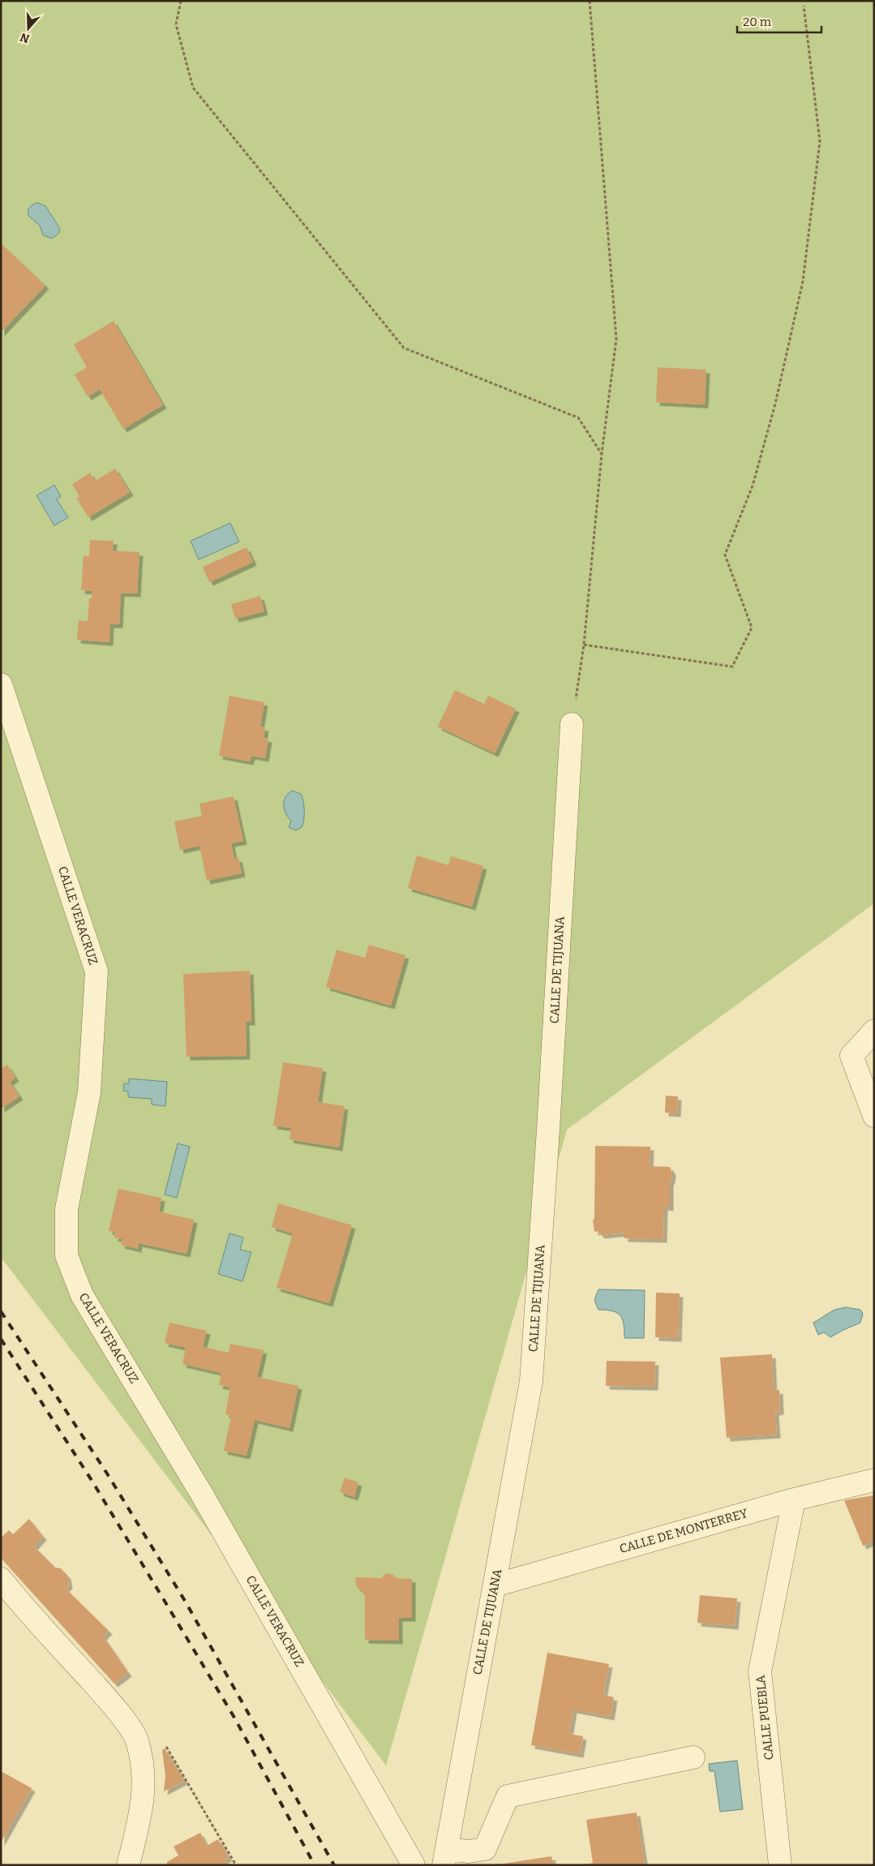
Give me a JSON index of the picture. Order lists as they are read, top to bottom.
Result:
{
  "streets": {
    "street": [
      "CALLE VERACRUZ",
      "CALLE DE TIJUANA",
      "CALLE DE MONTERREY",
      "CALLE PUEBLA"
    ]
  },
  "crossings": [
    ["CALLE DE TIJUANA", "CALLE DE MONTERREY"],
    ["CALLE DE MONTERREY", "CALLE PUEBLA"]
  ],
  "scale_bar": "20 m",
  "north": "bottom"
}
